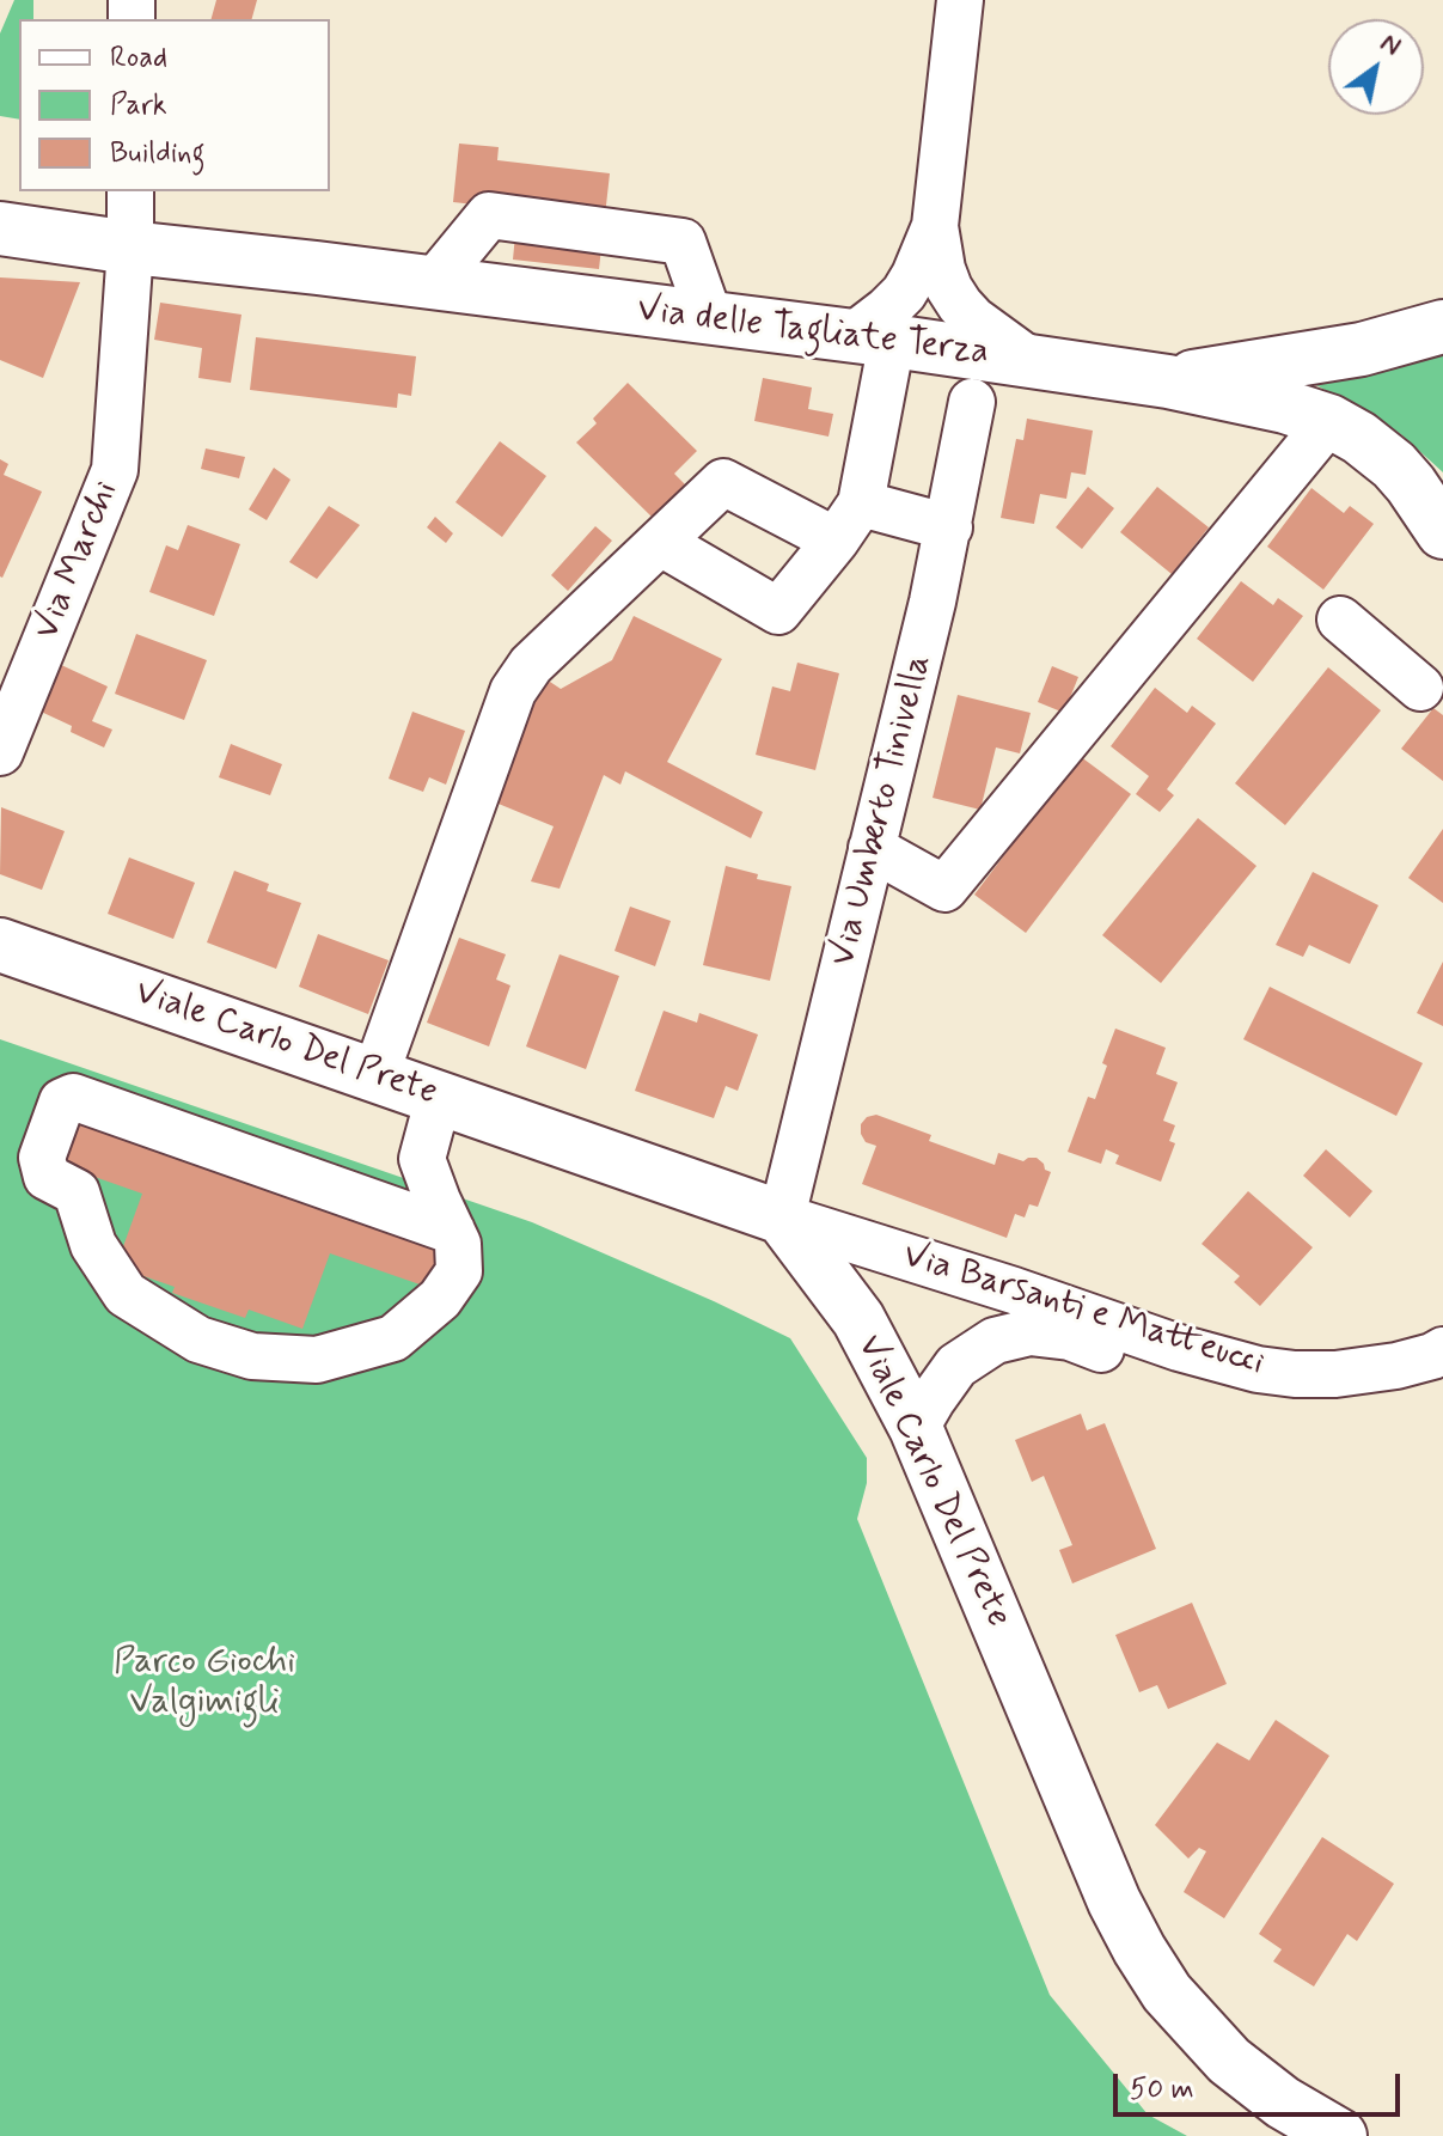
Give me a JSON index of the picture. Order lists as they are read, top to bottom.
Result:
{
  "streets": {
    "main road": ["Via delle Tagliate Terza", "Viale Carlo Del Prete"],
    "street": ["Via Marchi", "Via Umberto Tinivella", "Via Barsanti e Matteucci"]
  },
  "crossings": [
    ["Via delle Tagliate Terza", "Via Marchi"],
    ["Via Umberto Tinivella", "Viale Carlo Del Prete"],
    ["Via Umberto Tinivella", "Via Barsanti e Matteucci"],
    ["Viale Carlo Del Prete", "Via Barsanti e Matteucci"]
  ],
  "parks": ["Parco Giochi Valgimigli"],
  "legend": ["Road", "Park", "Building"],
  "scale_bar": "50 m",
  "north": "top right"
}
